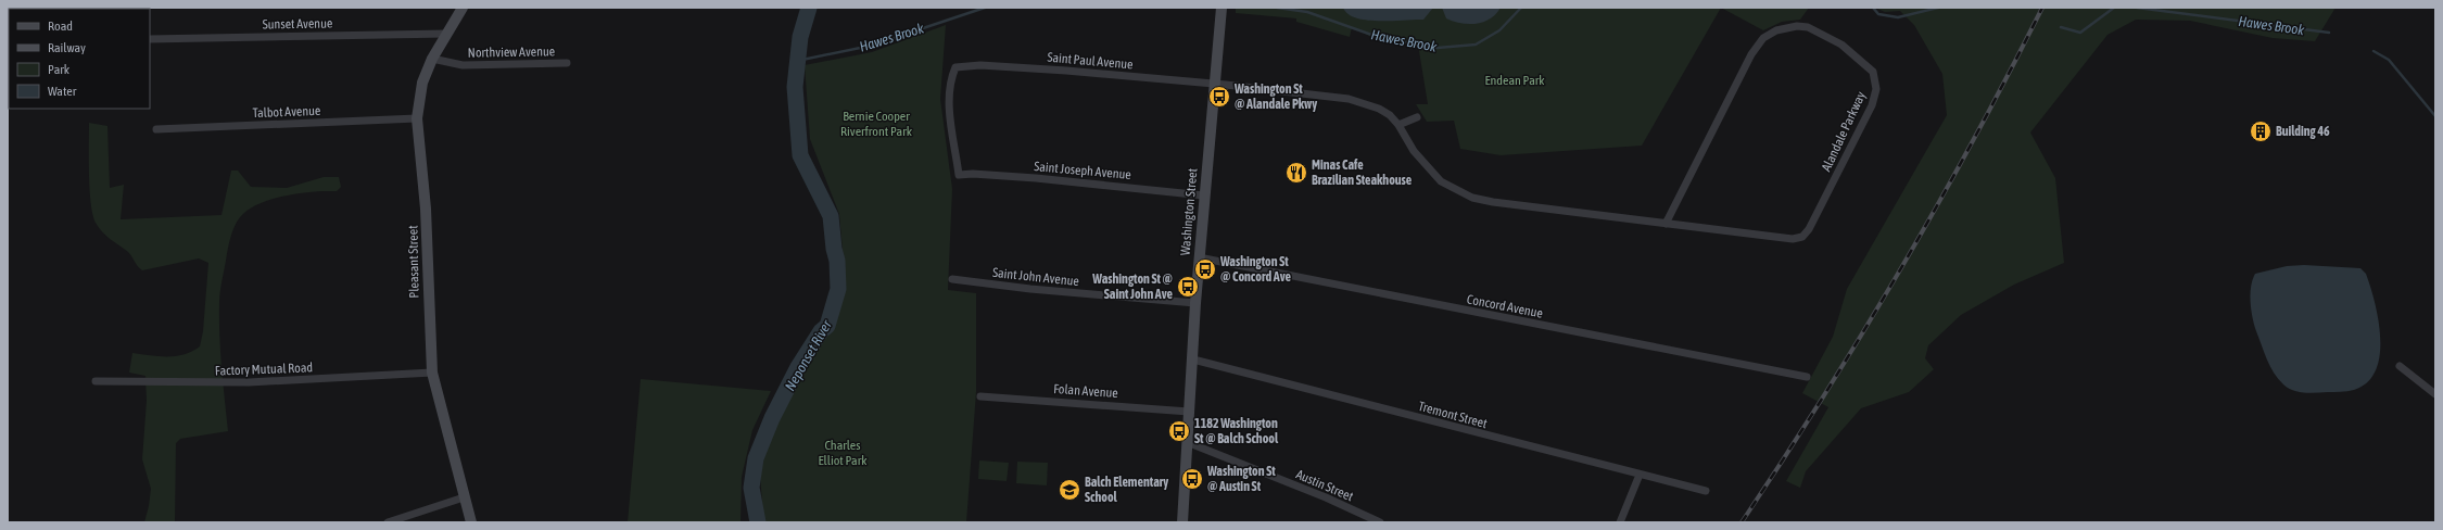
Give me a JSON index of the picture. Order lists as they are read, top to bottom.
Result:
{
  "streets": {
    "street": [
      "Sunset Avenue",
      "Northview Avenue",
      "Saint Paul Avenue",
      "Talbot Avenue",
      "Alandale Parkway",
      "Saint Joseph Avenue",
      "Washington Street",
      "Pleasant Street",
      "Saint John Avenue",
      "Concord Avenue",
      "Factory Mutual Road",
      "Folan Avenue",
      "Tremont Street",
      "Austin Street"
    ]
  },
  "crossings": [
    ["Sunset Avenue", "Pleasant Street"],
    ["Northview Avenue", "Pleasant Street"],
    ["Saint Paul Avenue", "Alandale Parkway"],
    ["Saint Paul Avenue", "Saint Joseph Avenue"],
    ["Saint Paul Avenue", "Washington Street"],
    ["Talbot Avenue", "Pleasant Street"],
    ["Alandale Parkway", "Washington Street"],
    ["Saint Joseph Avenue", "Washington Street"],
    ["Washington Street", "Saint John Avenue"],
    ["Washington Street", "Concord Avenue"],
    ["Washington Street", "Folan Avenue"],
    ["Washington Street", "Tremont Street"],
    ["Washington Street", "Austin Street"],
    ["Pleasant Street", "Factory Mutual Road"]
  ],
  "water": ["Hawes Brook", "Neponset River"],
  "parks": ["Endean Park", "Bernie Cooper Riverfront Park", "Charles Elliot Park"],
  "places": {
    "bus stop": [
      "Washington St @ Alandale Pkwy",
      "Washington St @ Concord Ave",
      "Washington St @ Saint John Ave",
      "1182 Washington St @ Balch School",
      "Washington St @ Austin St"
    ],
    "building": ["Building 46"],
    "restaurant": ["Minas Cafe Brazilian Steakhouse"],
    "school or university": ["Balch Elementary School"]
  },
  "legend": [
    "Road",
    "Railway",
    "Park",
    "Water"
  ]
}
